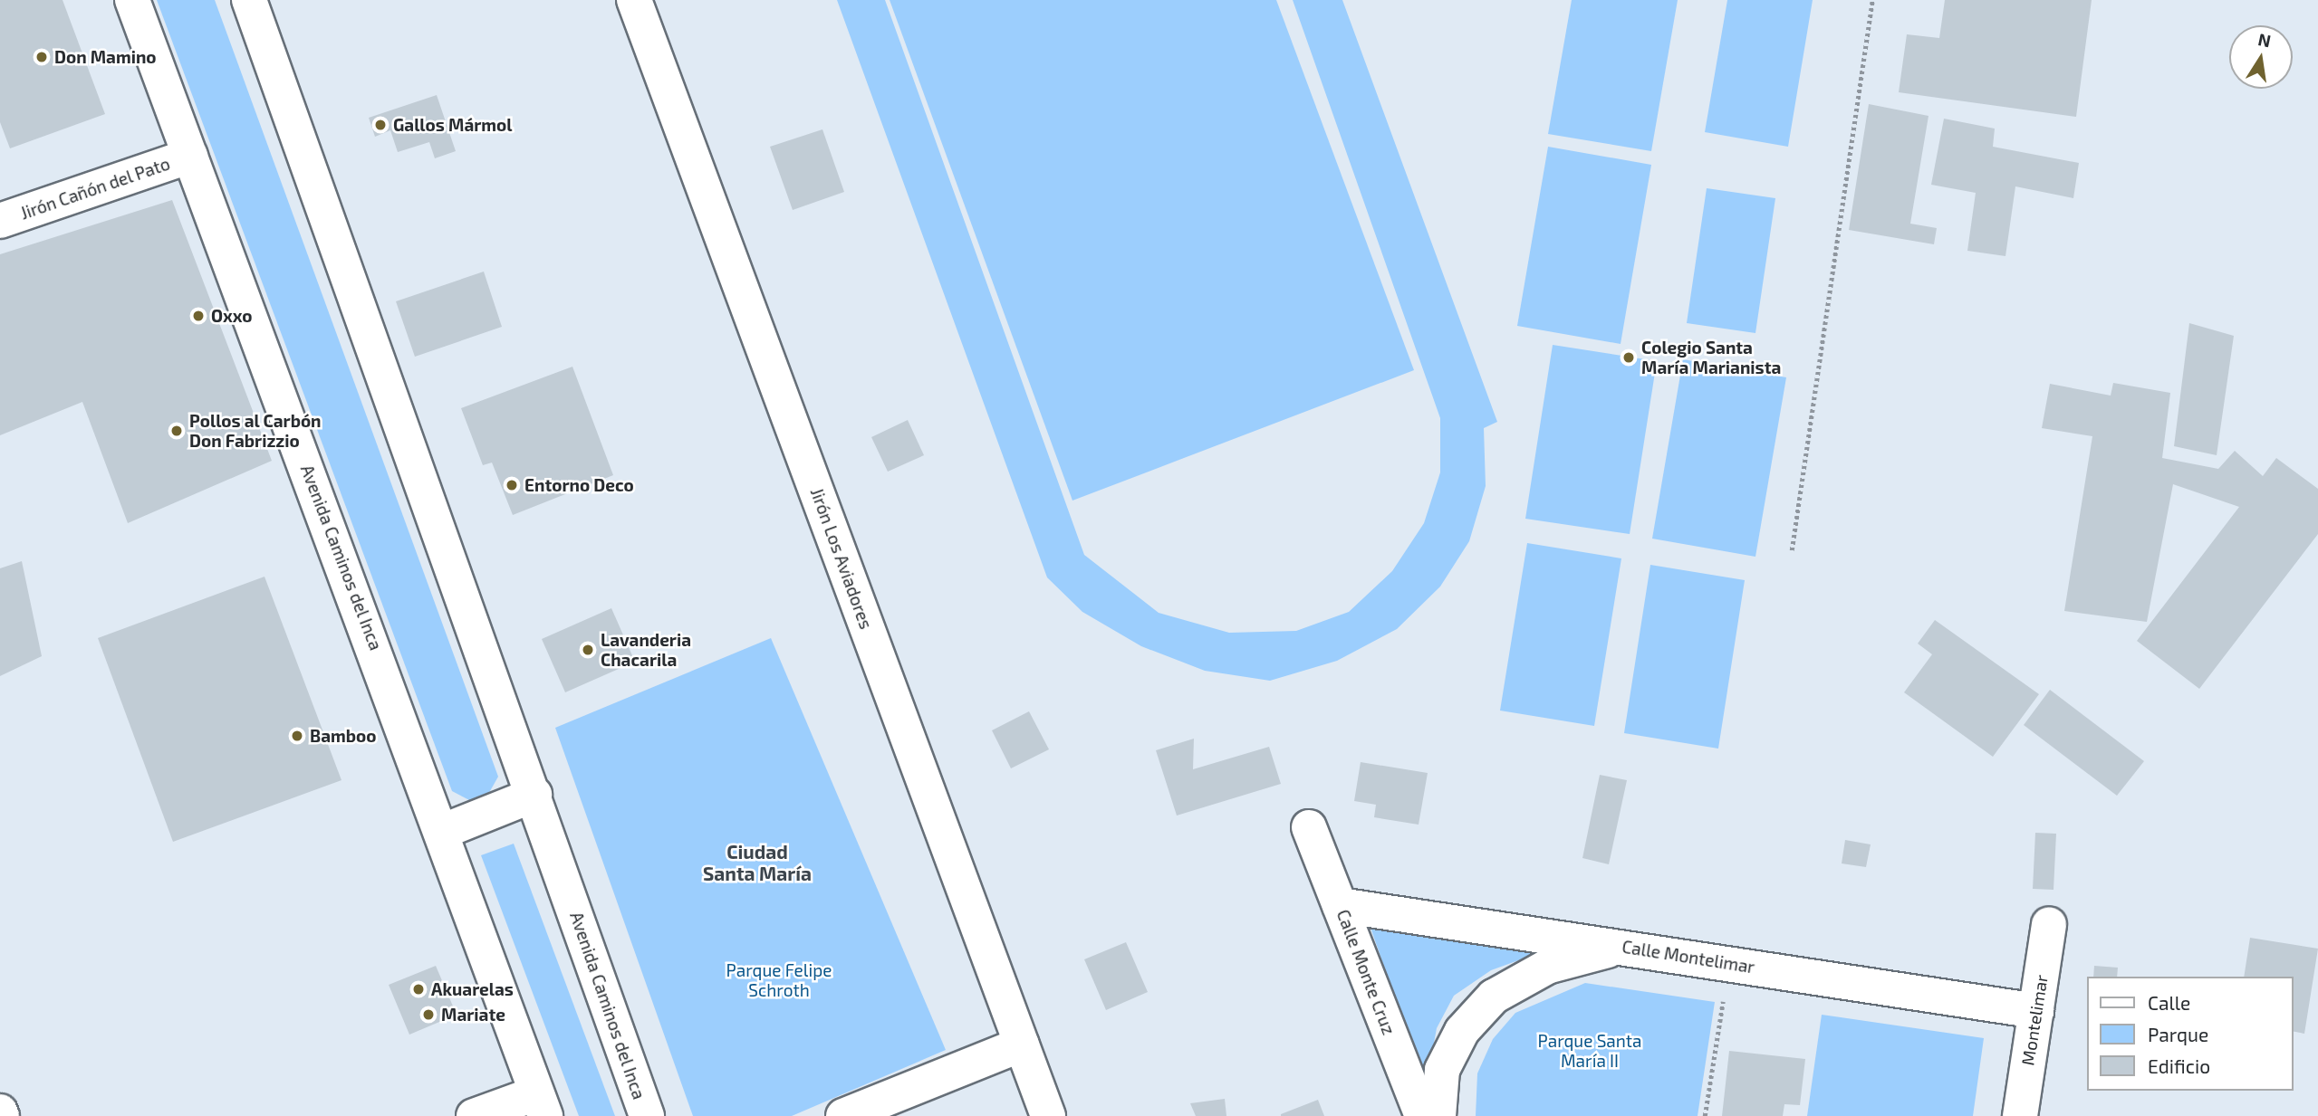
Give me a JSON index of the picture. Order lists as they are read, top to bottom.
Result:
{
  "streets": {
    "street": [
      "Jirón Cañón del Pato",
      "Avenida Caminos del Inca",
      "Jirón Los Aviadores",
      "Calle Montelimar",
      "Calle Monte Cruz",
      "Montelimar"
    ]
  },
  "crossings": [
    ["Jirón Cañón del Pato", "Avenida Caminos del Inca"],
    ["Calle Montelimar", "Calle Monte Cruz"],
    ["Calle Montelimar", "Montelimar"]
  ],
  "districts": ["Ciudad Santa María"],
  "parks": ["Parque Felipe Schroth", "Parque Santa María II"],
  "places": [
    "Don Mamino",
    "Gallos Mármol",
    "Oxxo",
    "Colegio Santa María Marianista",
    "Pollos al Carbón Don Fabrizzio",
    "Entorno Deco",
    "Lavanderia Chacarila",
    "Bamboo",
    "Akuarelas",
    "Mariate"
  ],
  "legend": ["Calle", "Parque", "Edificio"],
  "north": "top"
}
